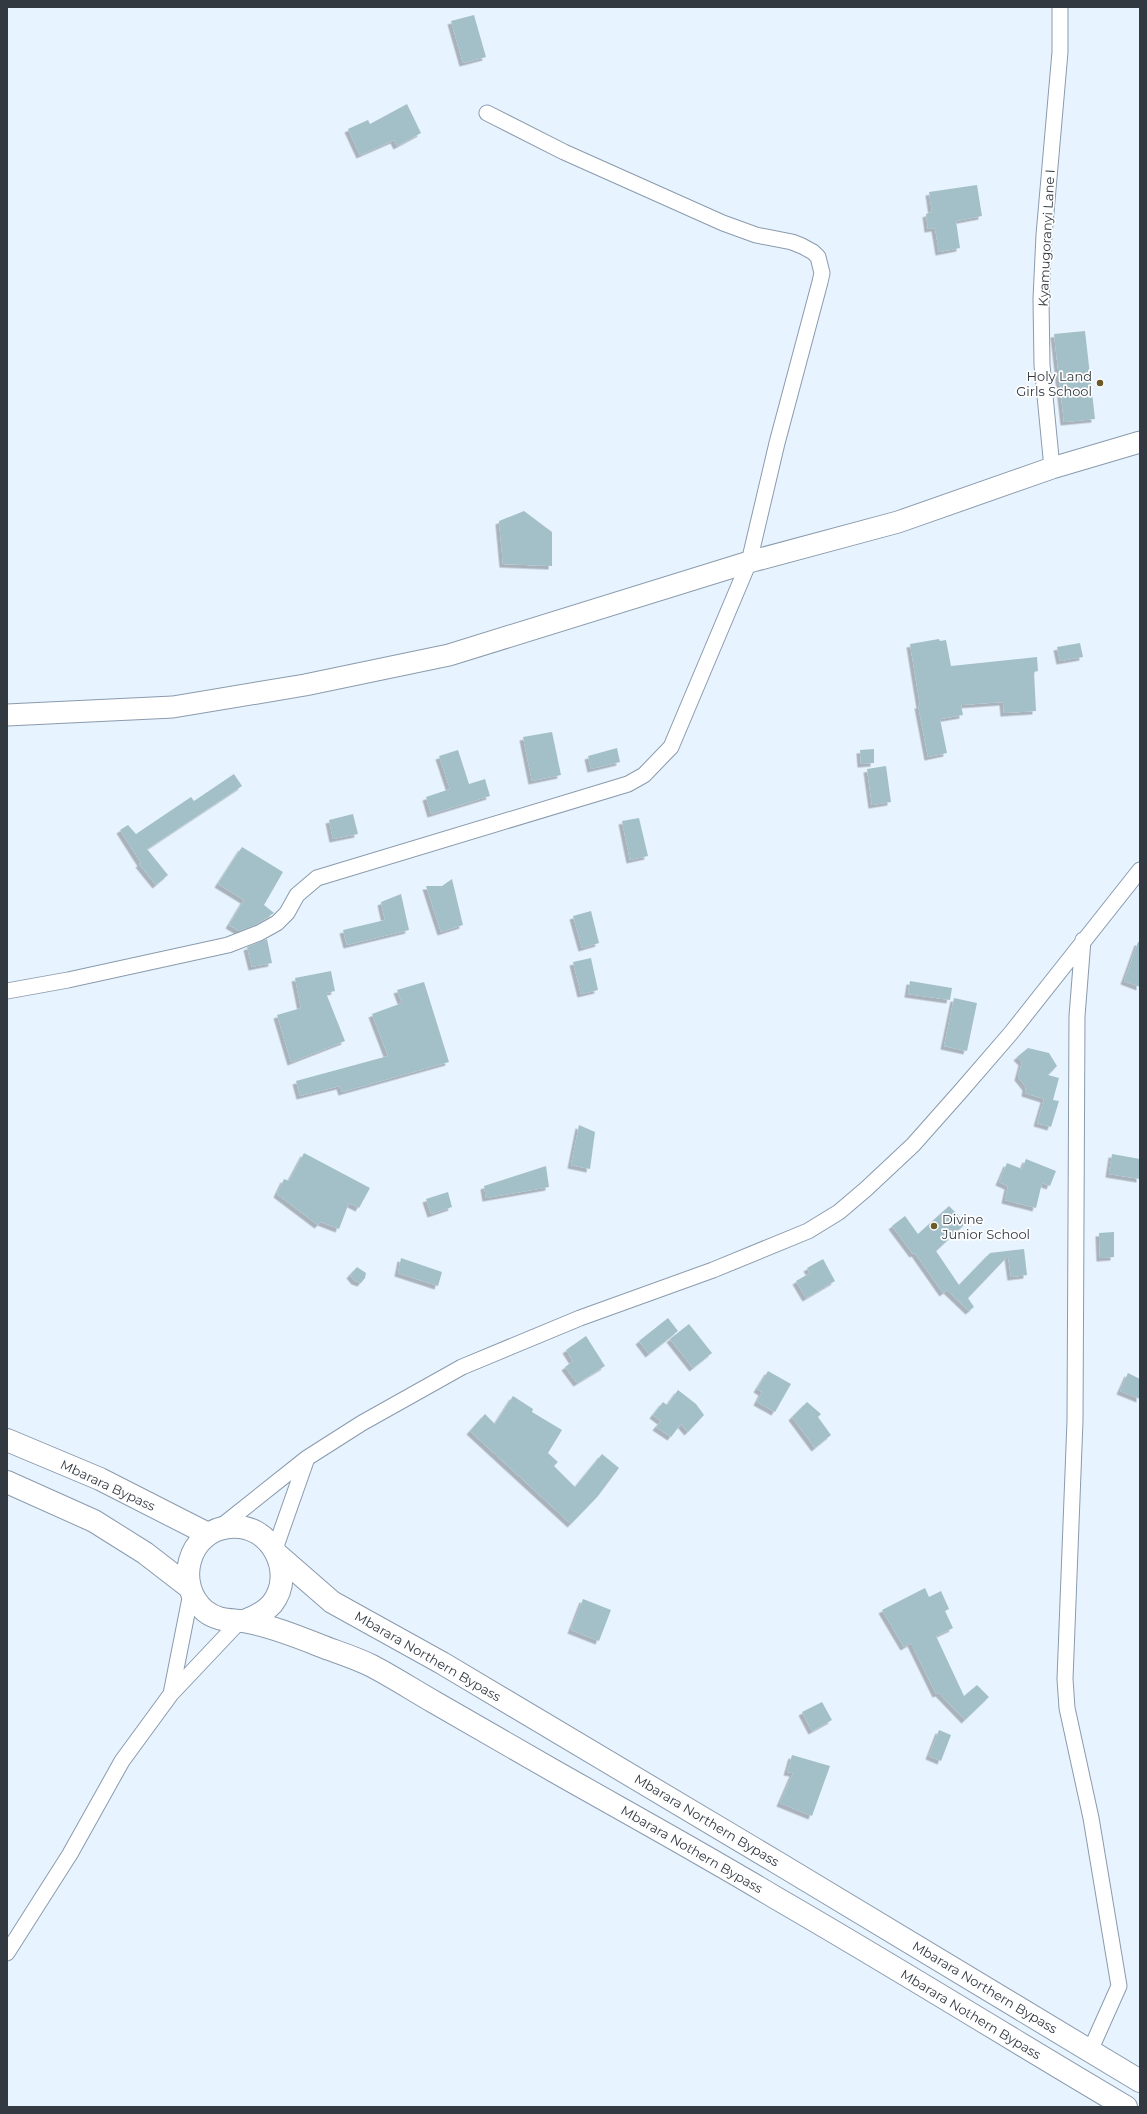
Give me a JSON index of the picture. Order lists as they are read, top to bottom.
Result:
{
  "streets": {
    "highway": ["Mbarara Bypass", "Mbarara Northern Bypass", "Mbarara Nothern Bypass"],
    "street": ["Kyamugoranyi Lane I"]
  },
  "crossings": [
    ["Mbarara Bypass", "Mbarara Northern Bypass"],
    ["Mbarara Bypass", "Mbarara Nothern Bypass"],
    ["Mbarara Northern Bypass", "Mbarara Nothern Bypass"]
  ],
  "places": ["Holy Land Girls School", "Divine Junior School"]
}
